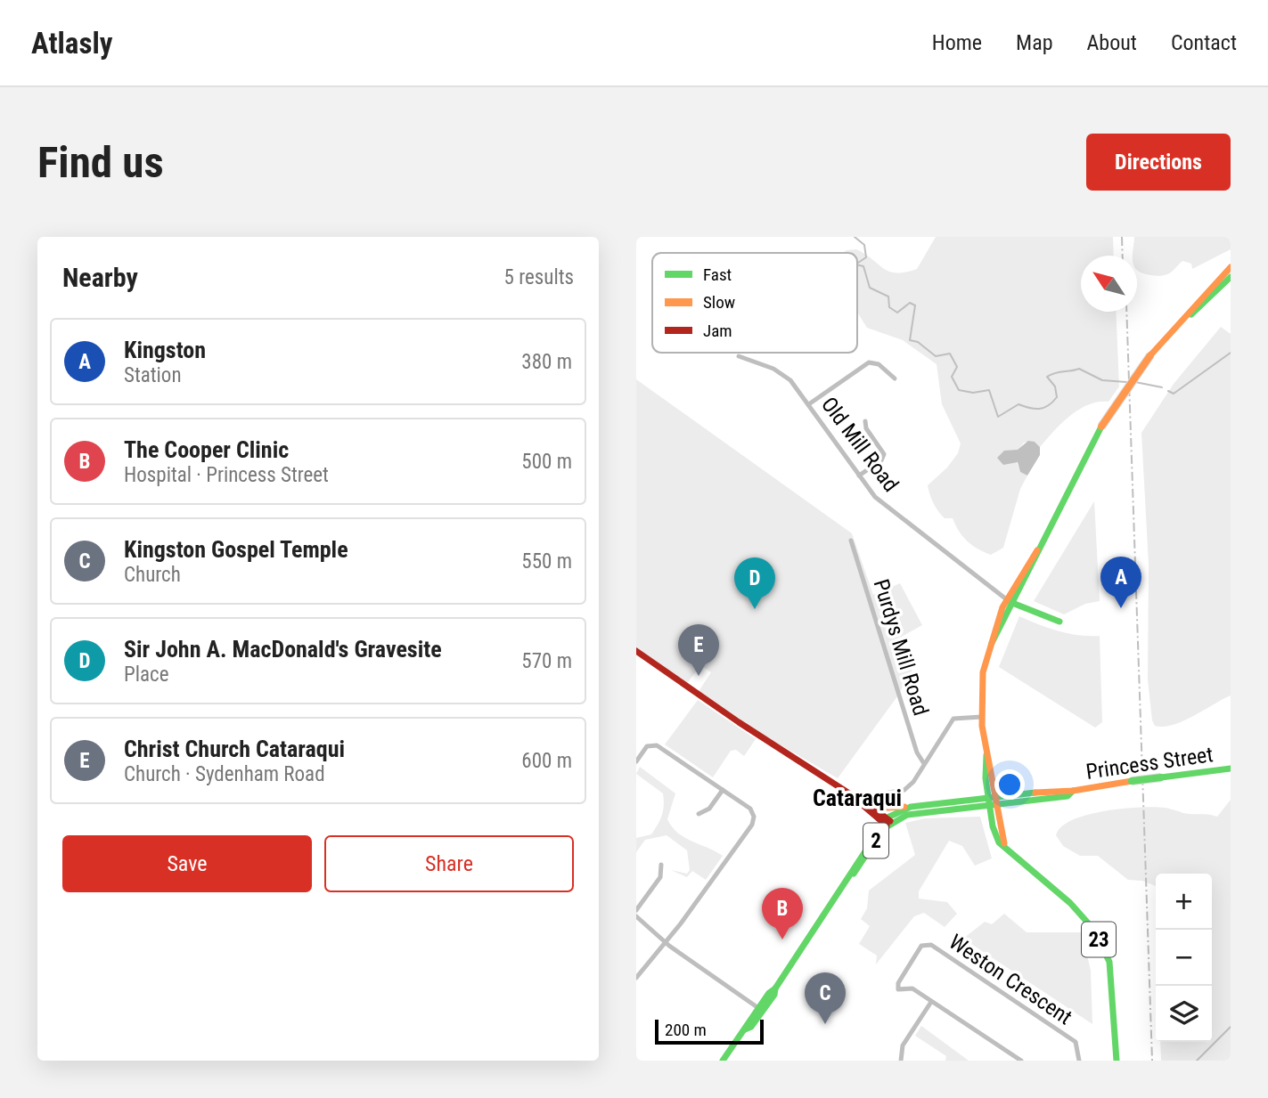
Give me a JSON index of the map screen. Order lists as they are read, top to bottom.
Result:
{
  "streets": {
    "main road": ["Princess Street", "2", "23"],
    "street": ["Old Mill Road", "Purdys Mill Road", "Weston Crescent"]
  },
  "crossings": [
    ["Princess Street", "23"]
  ],
  "districts": ["Cataraqui"],
  "legend": ["Fast", "Slow", "Jam"],
  "scale_bar": "200 m",
  "north": "top left",
  "page": {
    "header": "Atlasly",
    "nav": [
      "Home",
      "Map",
      "About",
      "Contact"
    ],
    "buttons": [
      "Directions",
      ["Save", "Share"]
    ],
    "title": "Find us",
    "heading": ["Nearby", "5 results"],
    "list": [
      {
        "mark": "A",
        "name": "Kingston",
        "note": "Station",
        "value": "380 m"
      },
      {
        "mark": "B",
        "name": "The Cooper Clinic",
        "note": "Hospital · Princess Street",
        "value": "500 m"
      },
      {
        "mark": "C",
        "name": "Kingston Gospel Temple",
        "note": "Church",
        "value": "550 m"
      },
      {
        "mark": "D",
        "name": "Sir John A. MacDonald's Gravesite",
        "note": "Place",
        "value": "570 m"
      },
      {
        "mark": "E",
        "name": "Christ Church Cataraqui",
        "note": "Church · Sydenham Road",
        "value": "600 m"
      }
    ],
    "pins": [
      "A",
      "D",
      "E",
      "B",
      "C"
    ],
    "map_buttons": ["+", "−"],
    "scale": "200 m"
  }
}
